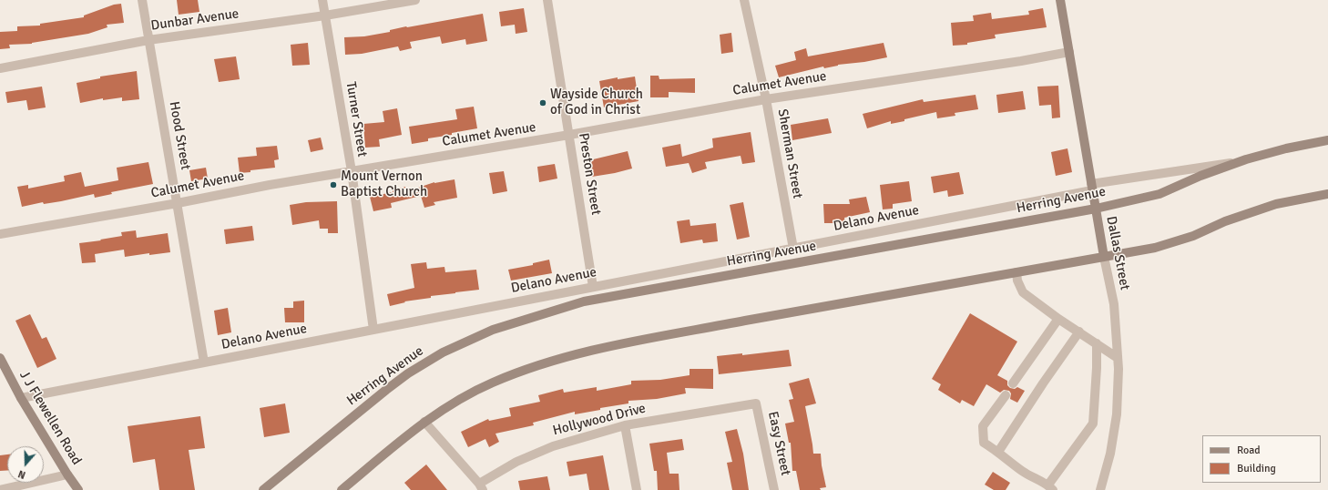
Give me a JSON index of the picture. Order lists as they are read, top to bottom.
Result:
{
  "streets": {
    "main road": ["Herring Avenue", "Dallas Street", "J J Flewellen Road"],
    "street": [
      "Dunbar Avenue",
      "Calumet Avenue",
      "Turner Street",
      "Hood Street",
      "Sherman Street",
      "Preston Street",
      "Delano Avenue",
      "Hollywood Drive",
      "Easy Street"
    ]
  },
  "crossings": [
    ["Dunbar Avenue", "Turner Street"],
    ["Dunbar Avenue", "Hood Street"],
    ["Calumet Avenue", "Turner Street"],
    ["Calumet Avenue", "Hood Street"],
    ["Calumet Avenue", "Sherman Street"],
    ["Calumet Avenue", "Preston Street"],
    ["Calumet Avenue", "Dallas Street"],
    ["Turner Street", "Delano Avenue"],
    ["Hood Street", "Delano Avenue"],
    ["Sherman Street", "Delano Avenue"],
    ["Preston Street", "Delano Avenue"],
    ["Herring Avenue", "Delano Avenue"],
    ["Herring Avenue", "Dallas Street"],
    ["Delano Avenue", "Dallas Street"],
    ["Delano Avenue", "J J Flewellen Road"],
    ["Hollywood Drive", "Easy Street"]
  ],
  "places": ["Wayside Church of God in Christ", "Mount Vernon Baptist Church"],
  "legend": ["Road", "Building"],
  "north": "bottom"
}
